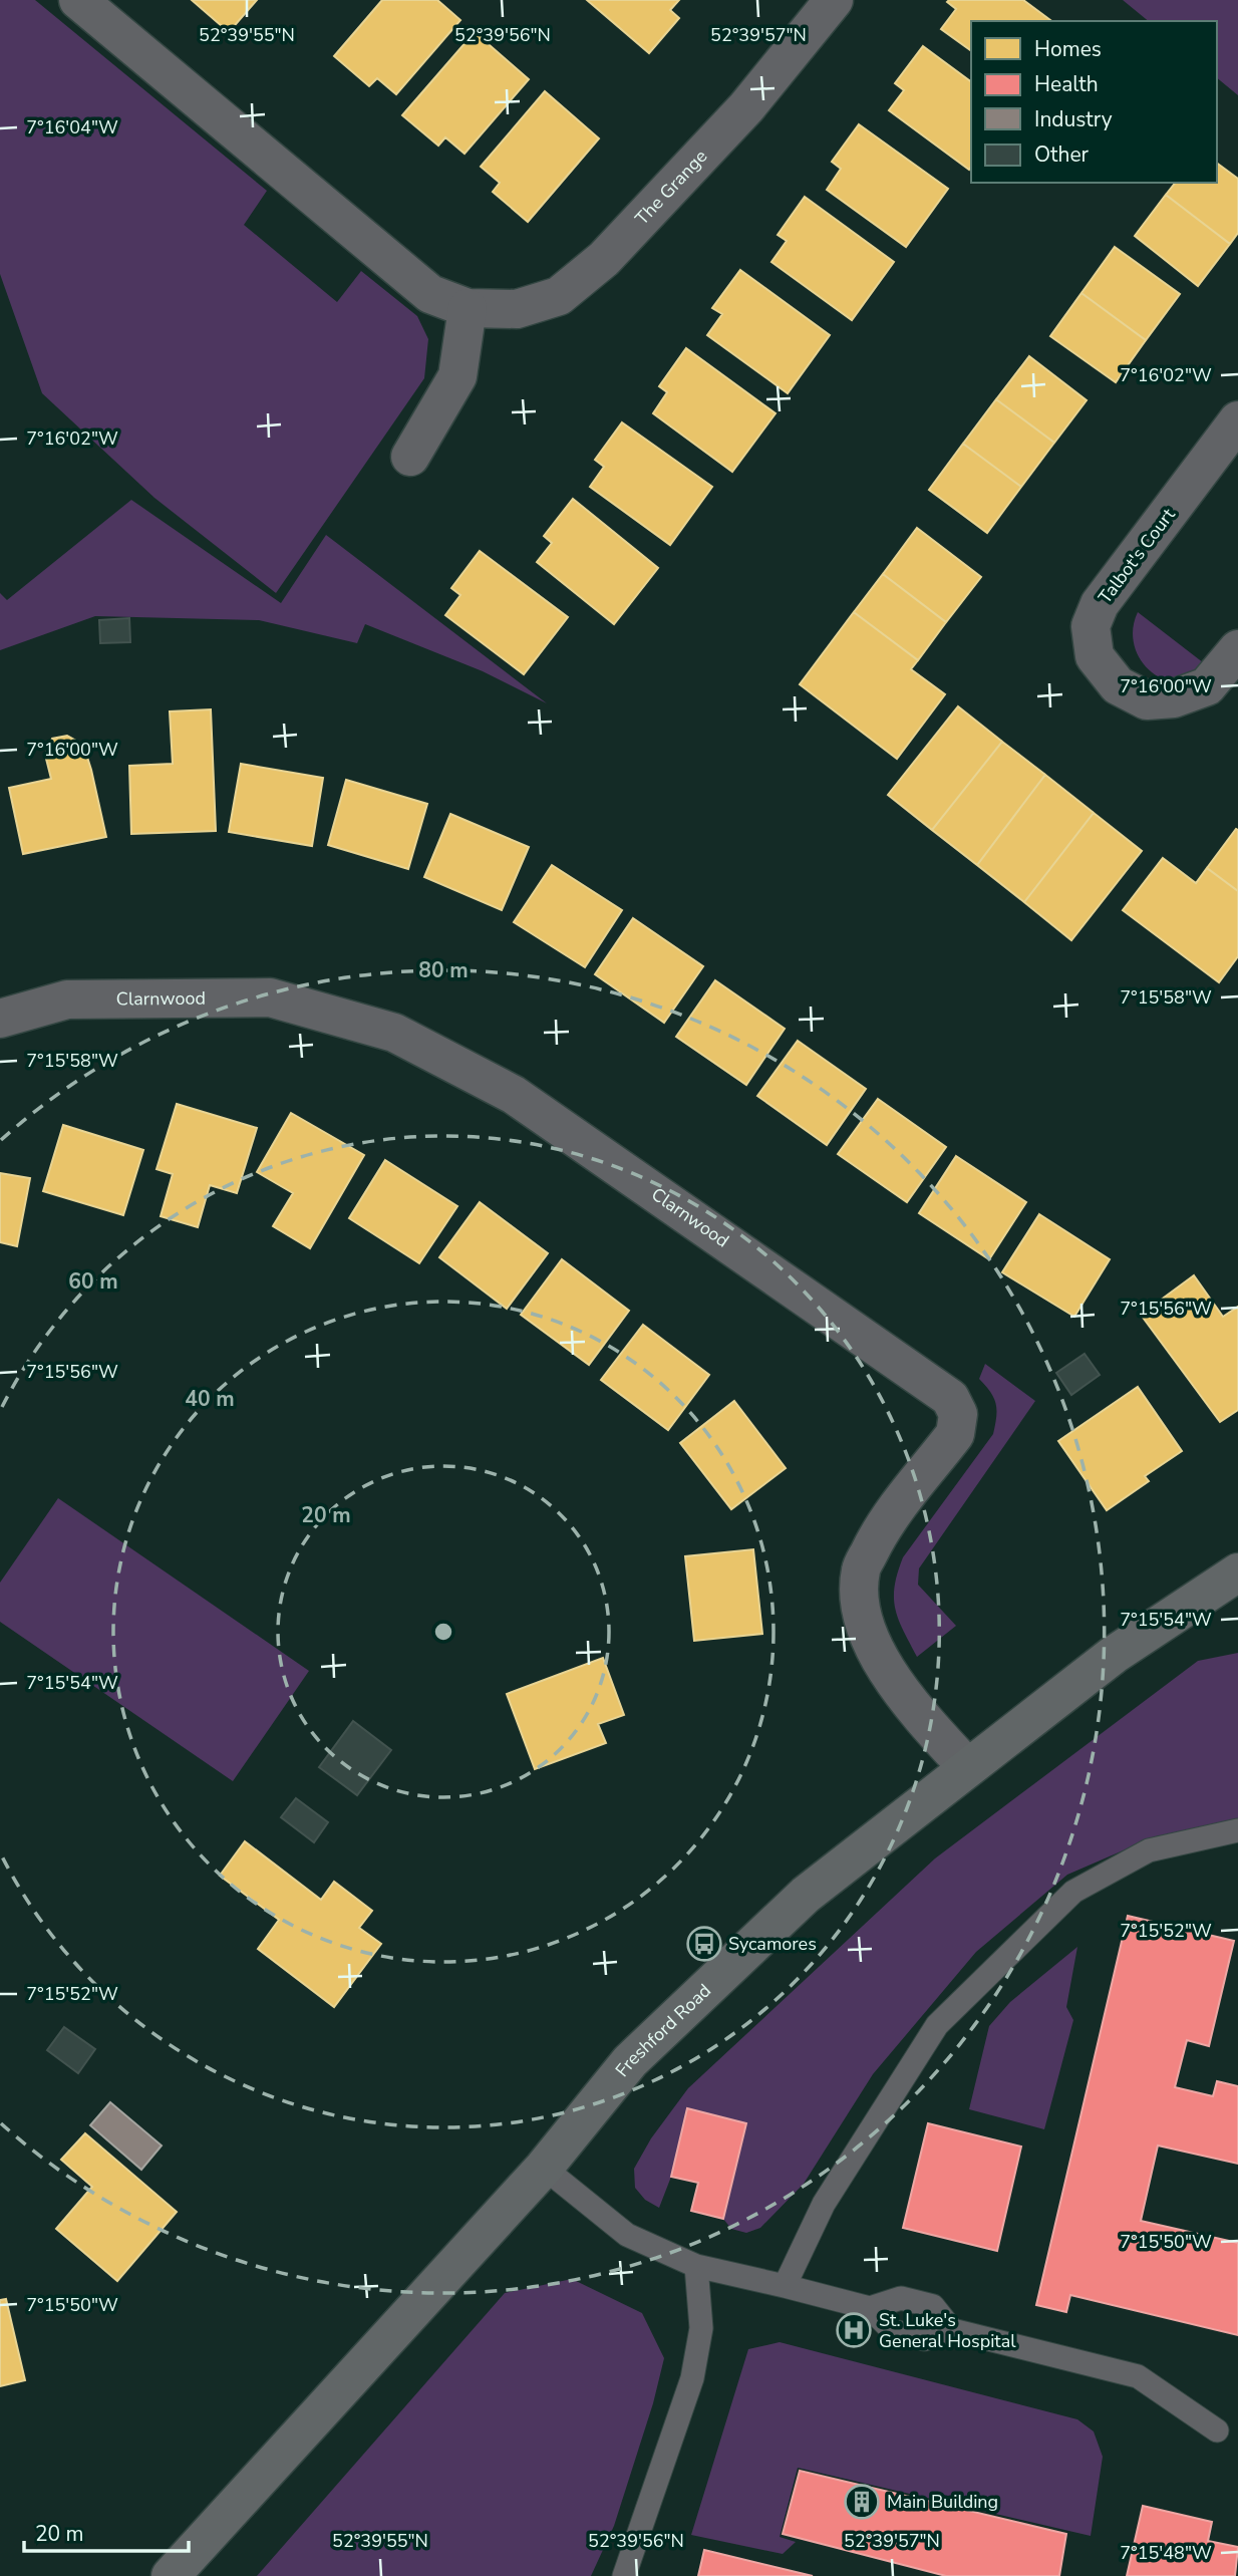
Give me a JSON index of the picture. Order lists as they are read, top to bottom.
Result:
{
  "streets": {
    "main road": ["Freshford Road"],
    "street": ["The Grange", "Talbot's Court", "Clarnwood"]
  },
  "crossings": [
    ["Clarnwood", "Freshford Road"]
  ],
  "places": {
    "bus stop": ["Sycamores"],
    "hospital": ["St. Luke's General Hospital"],
    "building": ["Main Building"]
  },
  "legend": [
    "Homes",
    "Health",
    "Industry",
    "Other"
  ],
  "scale_bar": "20 m",
  "coordinates": [
    "52°39'55\"N",
    "52°39'56\"N",
    "52°39'57\"N",
    "7°16'04\"W",
    "7°16'02\"W",
    "7°16'00\"W",
    "7°15'58\"W",
    "7°15'56\"W",
    "7°15'54\"W",
    "7°15'52\"W",
    "7°15'50\"W",
    "7°15'48\"W"
  ],
  "rings": [
    "80 m",
    "60 m",
    "40 m",
    "20 m"
  ]
}
